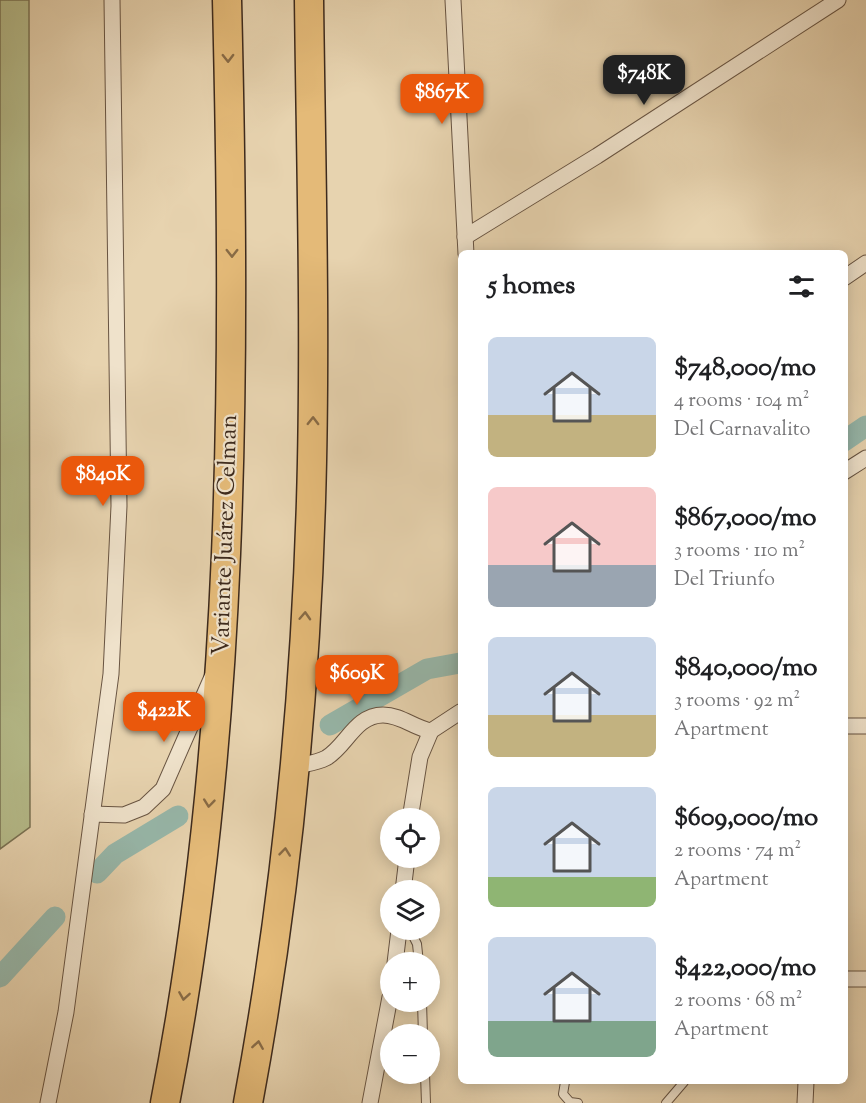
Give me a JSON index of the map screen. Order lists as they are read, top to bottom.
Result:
{
  "streets": {
    "highway": ["Variante Juárez Celman"]
  },
  "page": {
    "price": [
      "$748K",
      "$867K",
      "$840K",
      "$609K",
      "$422K"
    ],
    "heading": "5 homes",
    "list": [
      {
        "name": "$748,000/mo",
        "note": "4 rooms · 104 m² · Del Carnavalito"
      },
      {
        "name": "$867,000/mo",
        "note": "3 rooms · 110 m² · Del Triunfo"
      },
      {
        "name": "$840,000/mo",
        "note": "3 rooms · 92 m² · Apartment"
      },
      {
        "name": "$609,000/mo",
        "note": "2 rooms · 74 m² · Apartment"
      },
      {
        "name": "$422,000/mo",
        "note": "2 rooms · 68 m² · Apartment"
      }
    ],
    "map_buttons": ["+", "−"]
  }
}
